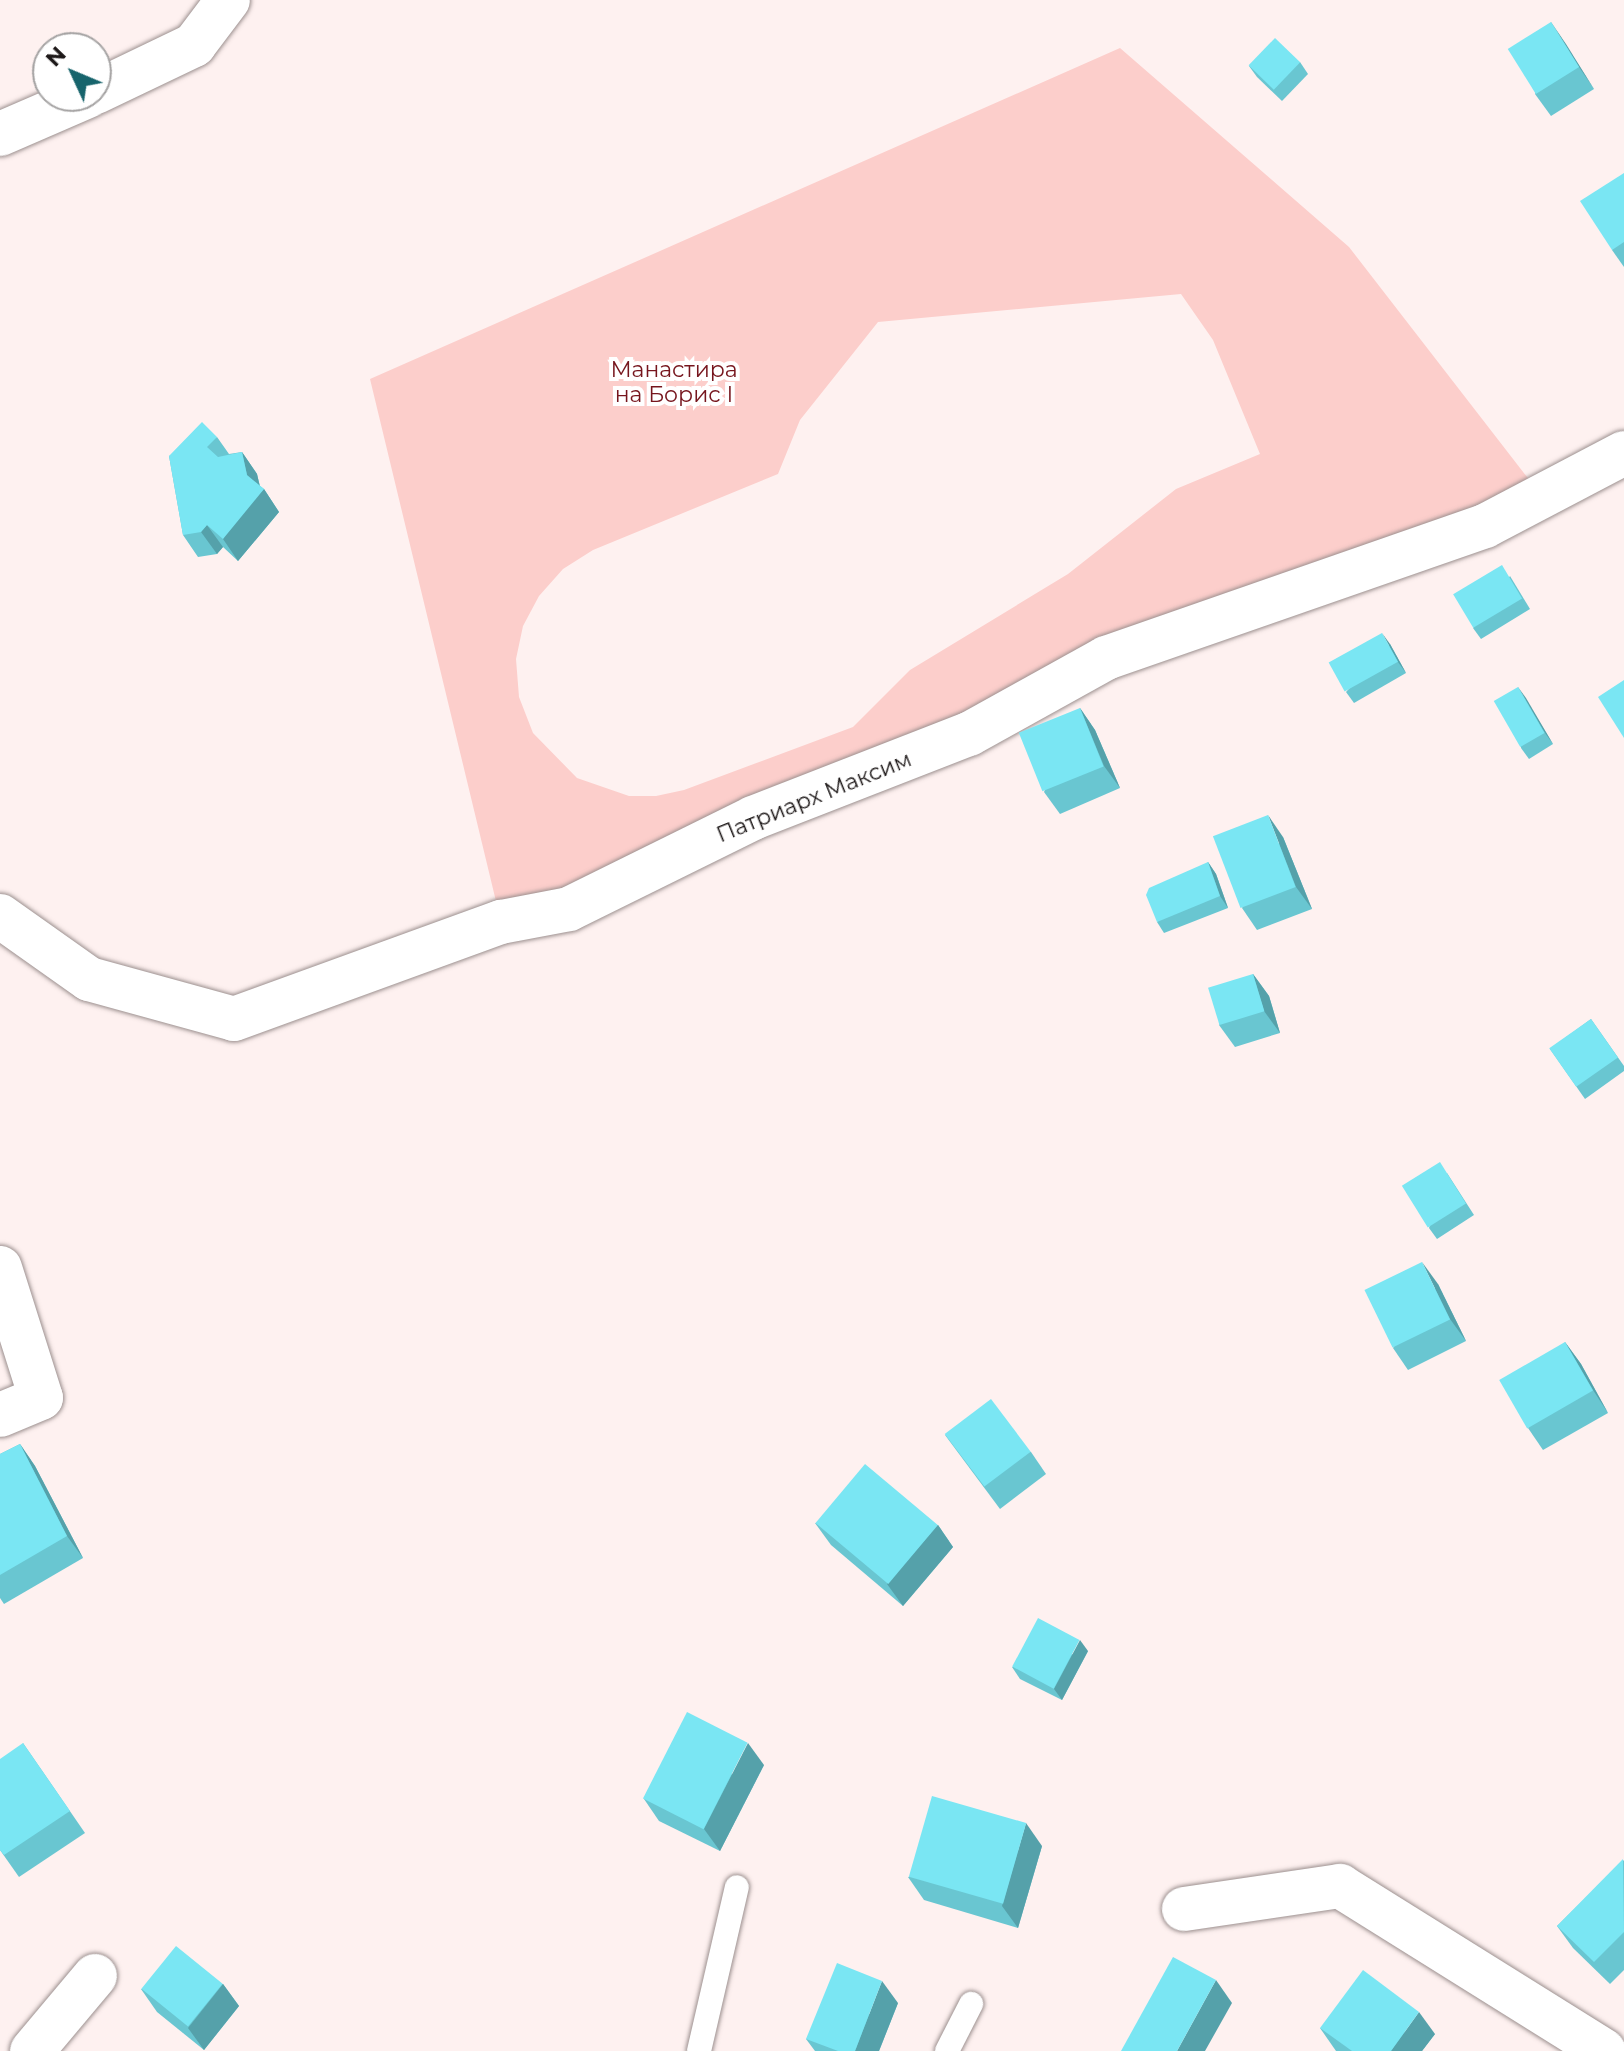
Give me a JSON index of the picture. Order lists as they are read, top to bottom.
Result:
{
  "streets": {
    "street": ["Патриарх Максим"]
  },
  "parks": ["Манастира на Борис І"],
  "north": "top left"
}
